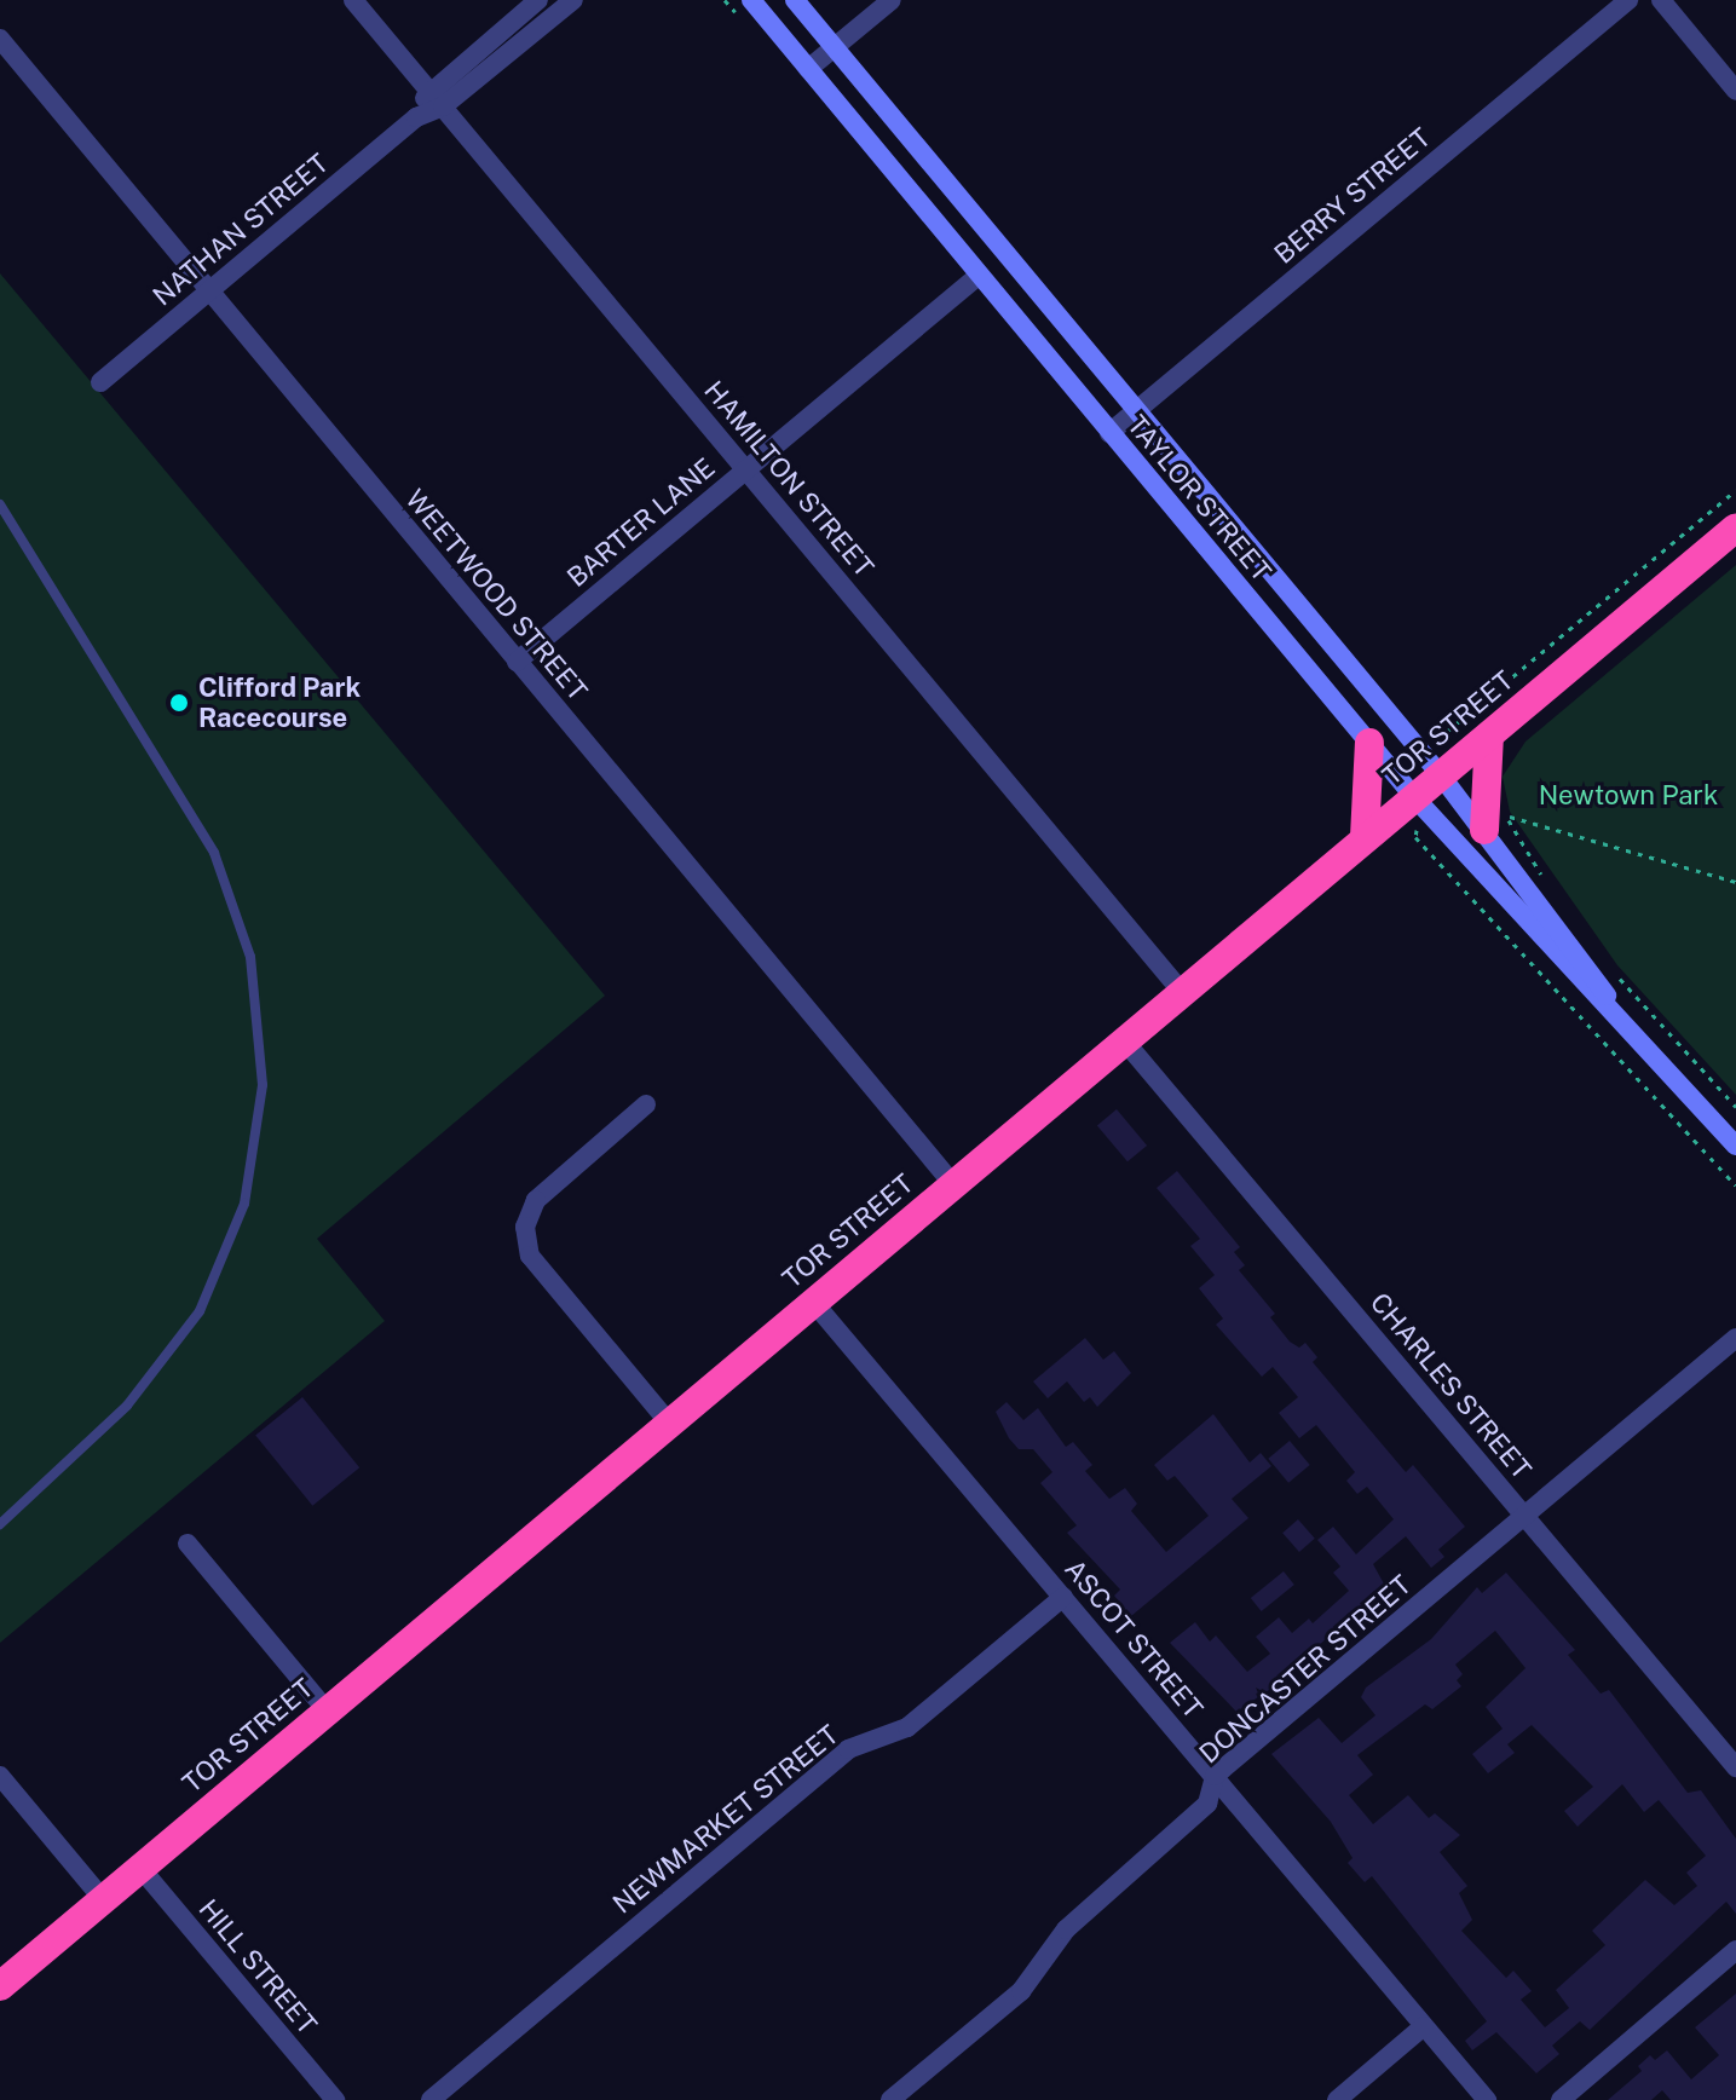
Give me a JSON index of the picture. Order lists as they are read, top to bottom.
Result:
{
  "streets": {
    "highway": ["TOR STREET"],
    "main road": ["TAYLOR STREET"],
    "street": [
      "BERRY STREET",
      "NATHAN STREET",
      "HAMILTON STREET",
      "BARTER LANE",
      "WEETWOOD STREET",
      "CHARLES STREET",
      "ASCOT STREET",
      "DONCASTER STREET",
      "NEWMARKET STREET",
      "HILL STREET"
    ]
  },
  "crossings": [
    ["BERRY STREET", "TAYLOR STREET"],
    ["NATHAN STREET", "HAMILTON STREET"],
    ["NATHAN STREET", "WEETWOOD STREET"],
    ["HAMILTON STREET", "BARTER LANE"],
    ["HAMILTON STREET", "TOR STREET"],
    ["TAYLOR STREET", "BARTER LANE"],
    ["TAYLOR STREET", "TOR STREET"],
    ["BARTER LANE", "WEETWOOD STREET"],
    ["WEETWOOD STREET", "TOR STREET"],
    ["TOR STREET", "CHARLES STREET"],
    ["TOR STREET", "ASCOT STREET"],
    ["TOR STREET", "HILL STREET"],
    ["CHARLES STREET", "DONCASTER STREET"],
    ["ASCOT STREET", "DONCASTER STREET"],
    ["ASCOT STREET", "NEWMARKET STREET"]
  ],
  "parks": ["Newtown Park"],
  "places": ["Clifford Park Racecourse"]
}
